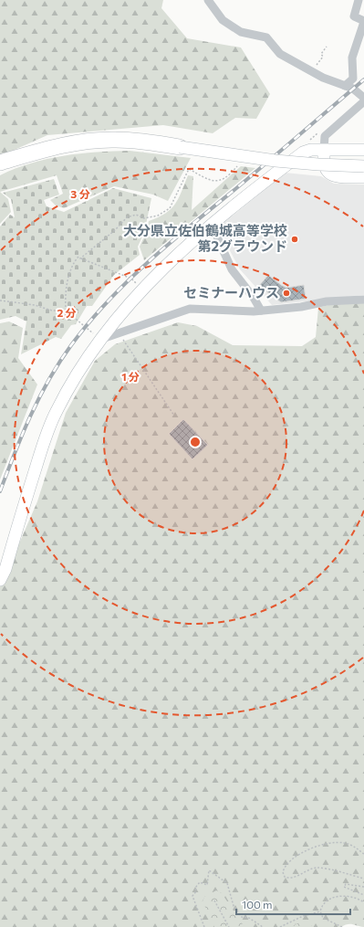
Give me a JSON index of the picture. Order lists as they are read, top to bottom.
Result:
{
  "places": ["大分県立佐伯鶴城高等学校 第2グラウンド", "セミナーハウス"],
  "scale_bar": "100 m",
  "rings": ["3 分", "2 分", "1 分"]
}
